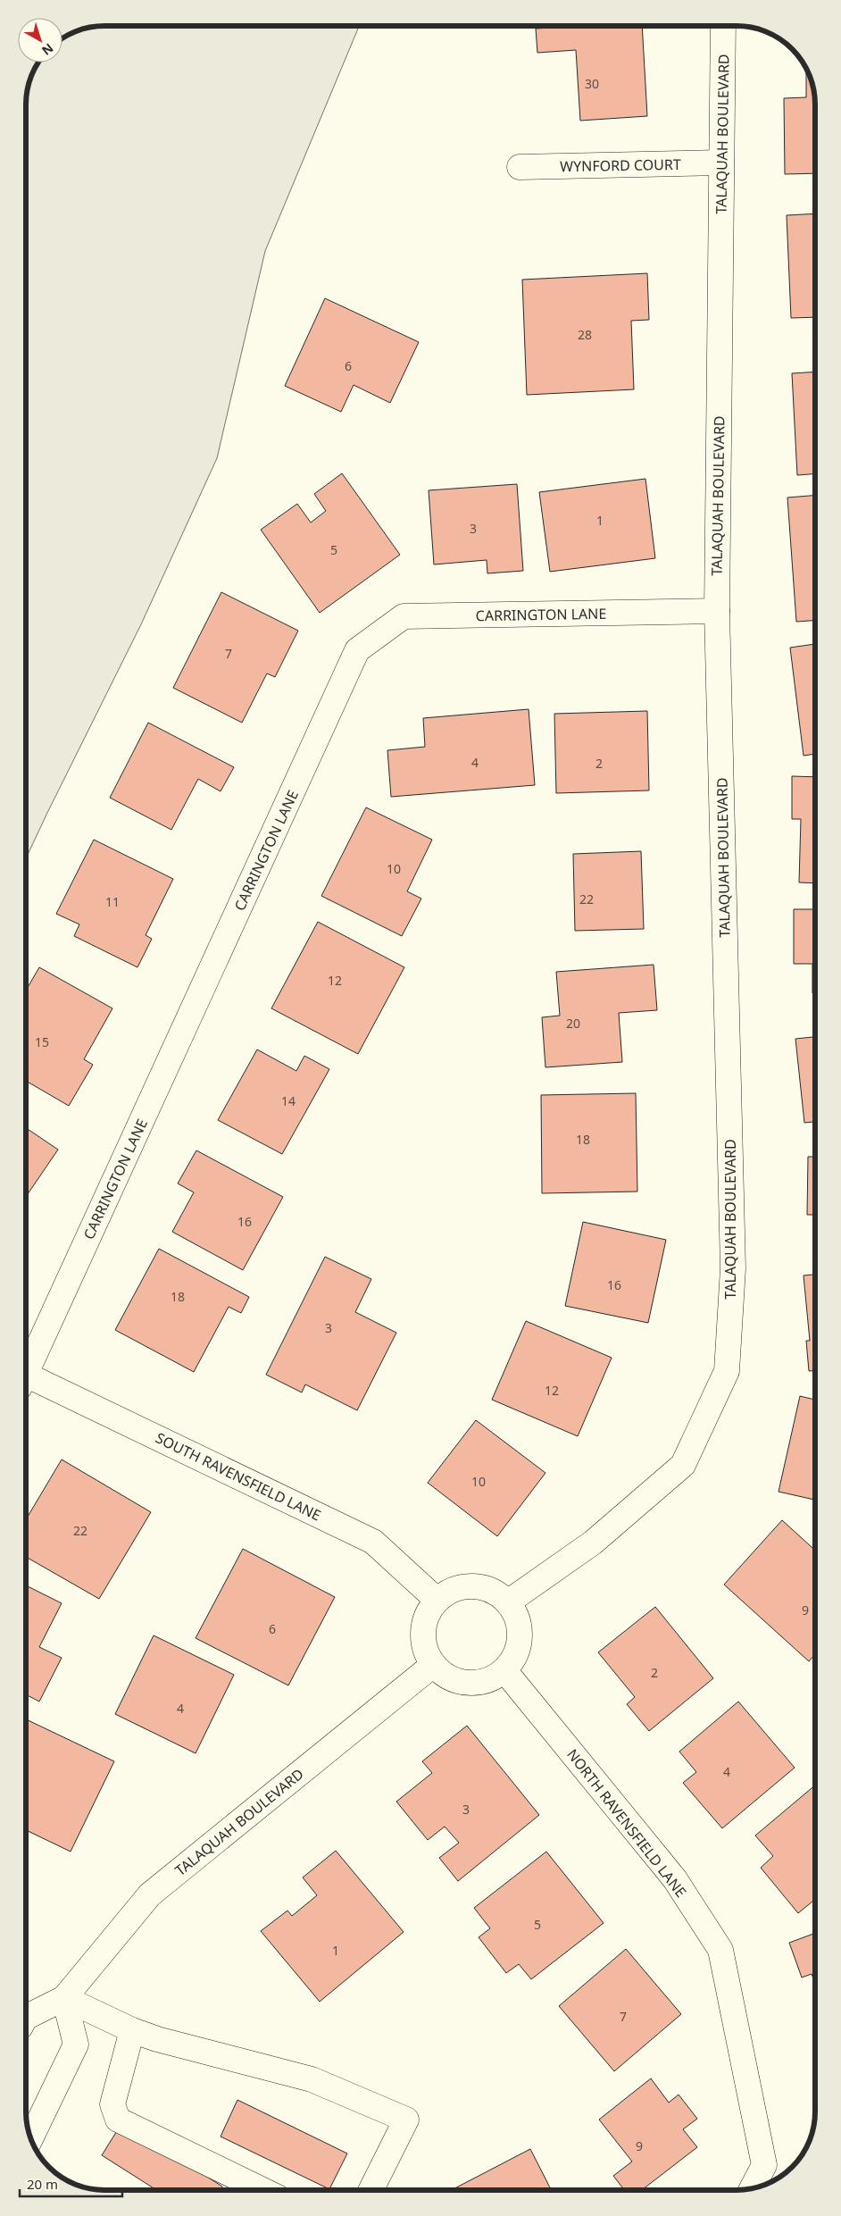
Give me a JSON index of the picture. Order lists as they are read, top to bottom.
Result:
{
  "streets": {
    "street": [
      "TALAQUAH BOULEVARD",
      "WYNFORD COURT",
      "CARRINGTON LANE",
      "SOUTH RAVENSFIELD LANE",
      "NORTH RAVENSFIELD LANE"
    ]
  },
  "crossings": [
    ["TALAQUAH BOULEVARD", "WYNFORD COURT"],
    ["TALAQUAH BOULEVARD", "CARRINGTON LANE"],
    ["TALAQUAH BOULEVARD", "SOUTH RAVENSFIELD LANE"],
    ["TALAQUAH BOULEVARD", "NORTH RAVENSFIELD LANE"],
    ["SOUTH RAVENSFIELD LANE", "NORTH RAVENSFIELD LANE"]
  ],
  "house_numbers": [
    "30",
    "28",
    "6",
    "1",
    "3",
    "5",
    "7",
    "4",
    "2",
    "10",
    "22",
    "11",
    "12",
    "20",
    "15",
    "14",
    "18",
    "16",
    "16",
    "18",
    "3",
    "12",
    "10",
    "22",
    "9",
    "6",
    "2",
    "4",
    "4",
    "3",
    "5",
    "1",
    "7",
    "9"
  ],
  "scale_bar": "20 m",
  "north": "bottom right"
}
